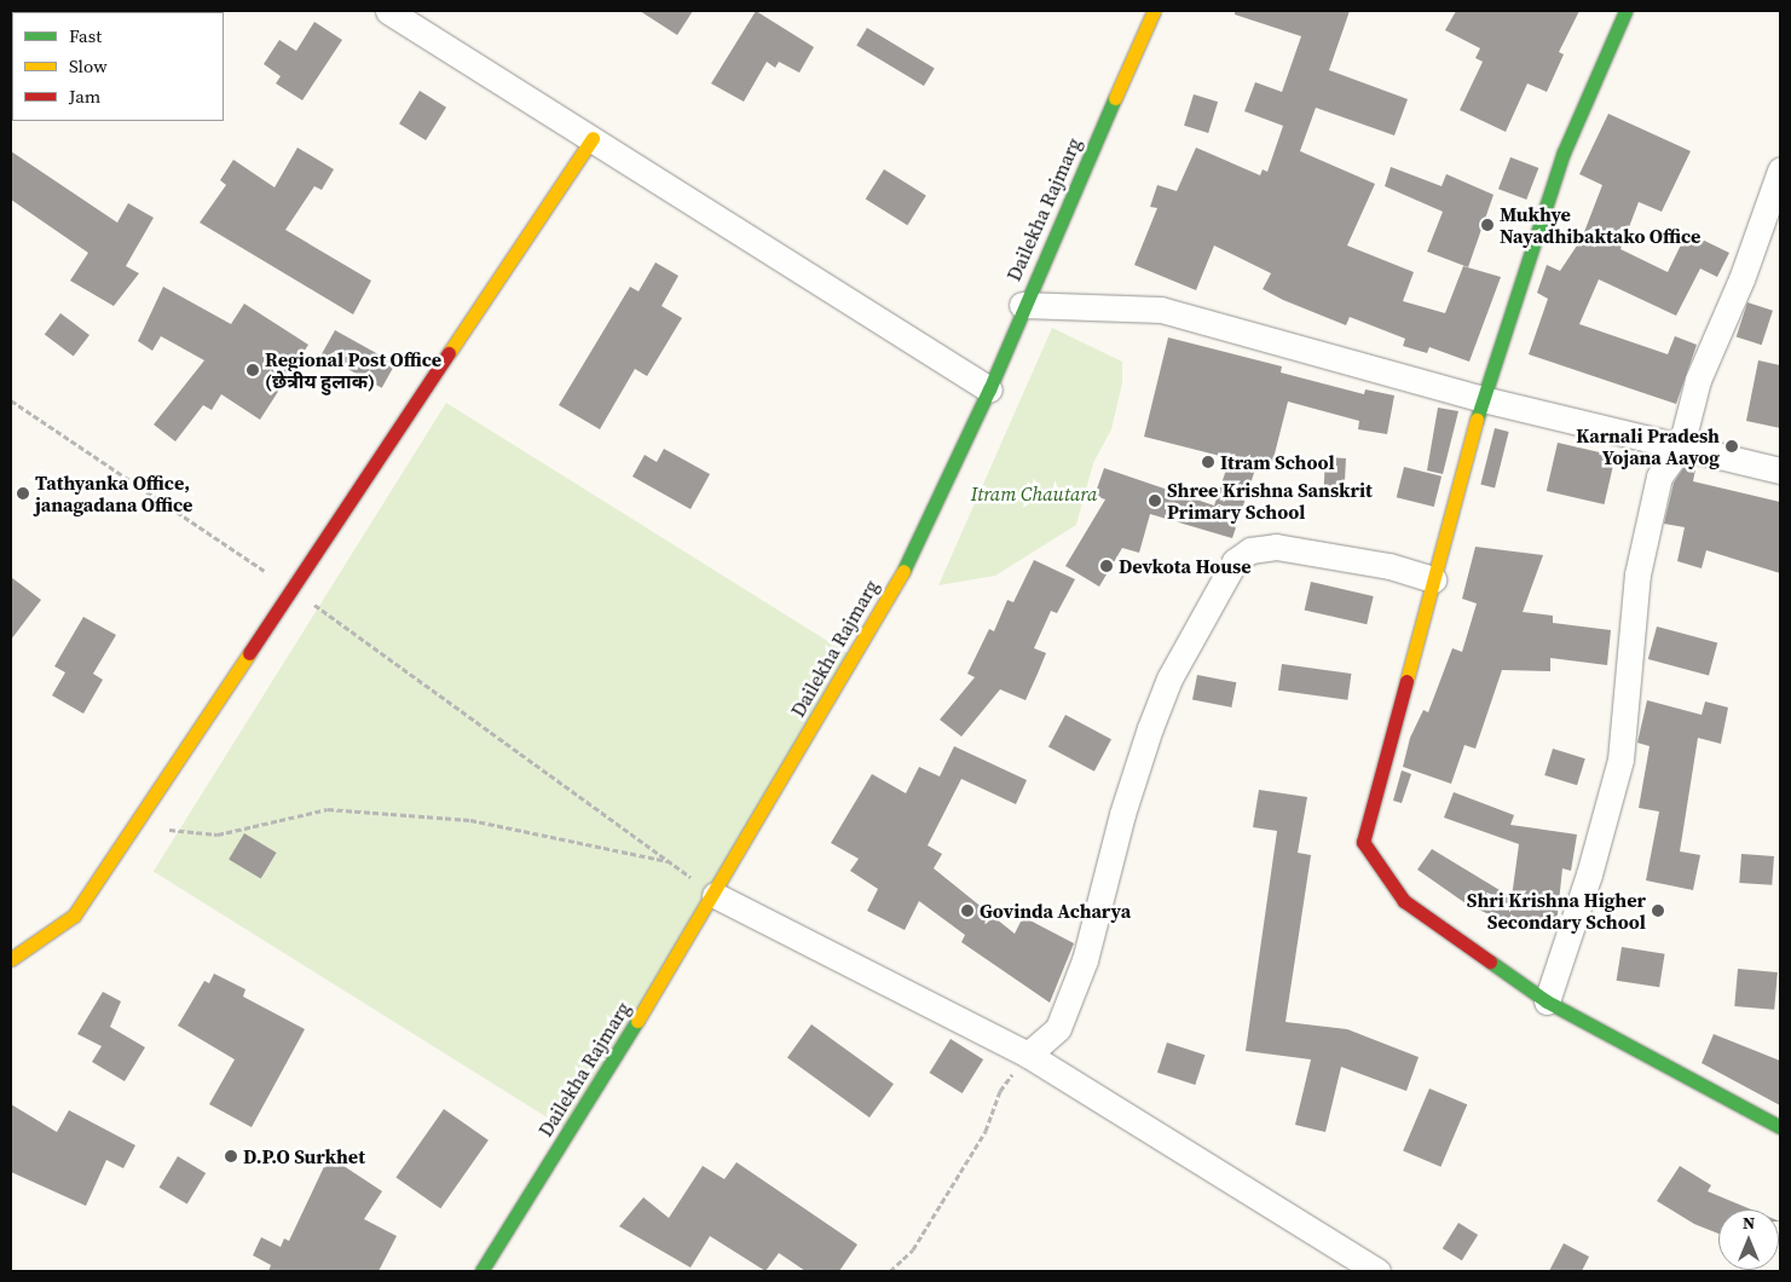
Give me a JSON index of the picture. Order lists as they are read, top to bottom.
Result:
{
  "streets": {
    "street": ["Dailekha Rajmarg"]
  },
  "parks": ["Itram Chautara"],
  "places": [
    "Mukhye Nayadhibaktako Office",
    "Regional Post Office (छेत्रीय हुलाक)",
    "Karnali Pradesh Yojana Aayog",
    "Itram School",
    "Tathyanka Office, janagadana Office",
    "Shree Krishna Sanskrit Primary School",
    "Devkota House",
    "Govinda Acharya",
    "Shri Krishna Higher Secondary School",
    "D.P.O Surkhet"
  ],
  "legend": ["Fast", "Slow", "Jam"],
  "north": "top"
}
